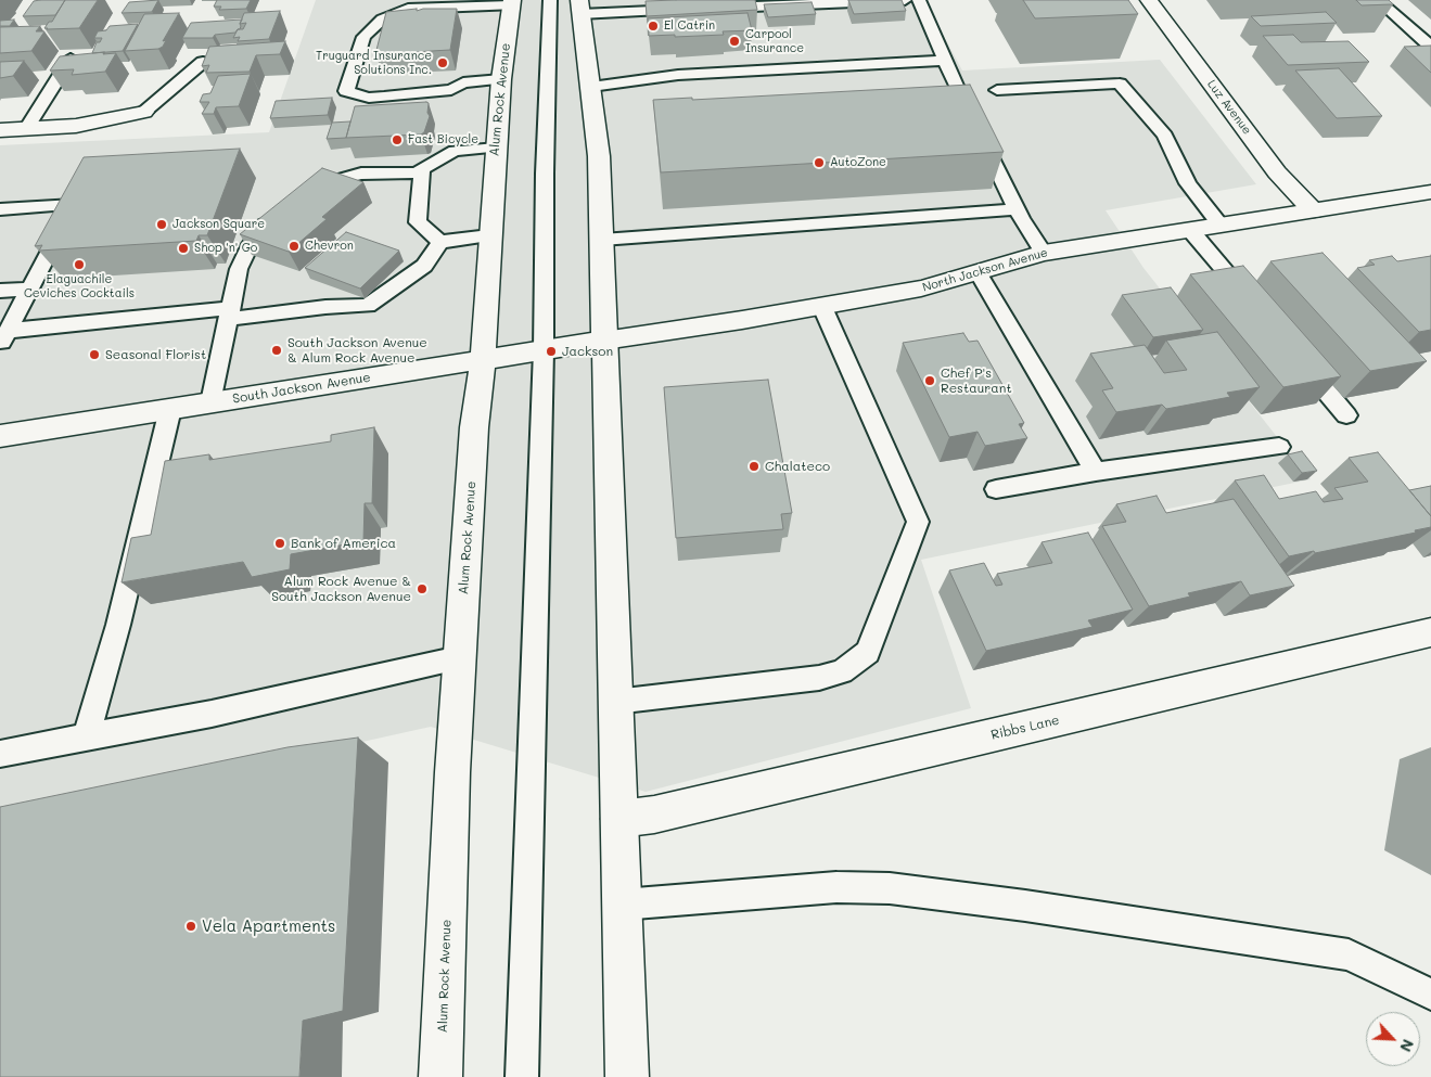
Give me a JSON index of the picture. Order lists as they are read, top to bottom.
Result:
{
  "streets": {
    "main road": [
      "Alum Rock Avenue",
      "Luz Avenue",
      "North Jackson Avenue",
      "South Jackson Avenue",
      "Ribbs Lane"
    ]
  },
  "crossings": [
    ["Alum Rock Avenue", "South Jackson Avenue"],
    ["Luz Avenue", "North Jackson Avenue"],
    ["North Jackson Avenue", "South Jackson Avenue"]
  ],
  "places": [
    "El Catrin",
    "Carpool Insurance",
    "Truguard Insurance Solutions Inc.",
    "Fast Bicycle",
    "AutoZone",
    "Jackson Square",
    "Chevron",
    "Shop 'n' Go",
    "Elaguachile Ceviches Cocktails",
    "South Jackson Avenue & Alum Rock Avenue",
    "Jackson",
    "Seasonal Florist",
    "Chef P's Restaurant",
    "Chalateco",
    "Bank of America",
    "Alum Rock Avenue & South Jackson Avenue",
    "Vela Apartments"
  ],
  "north": "bottom right"
}
